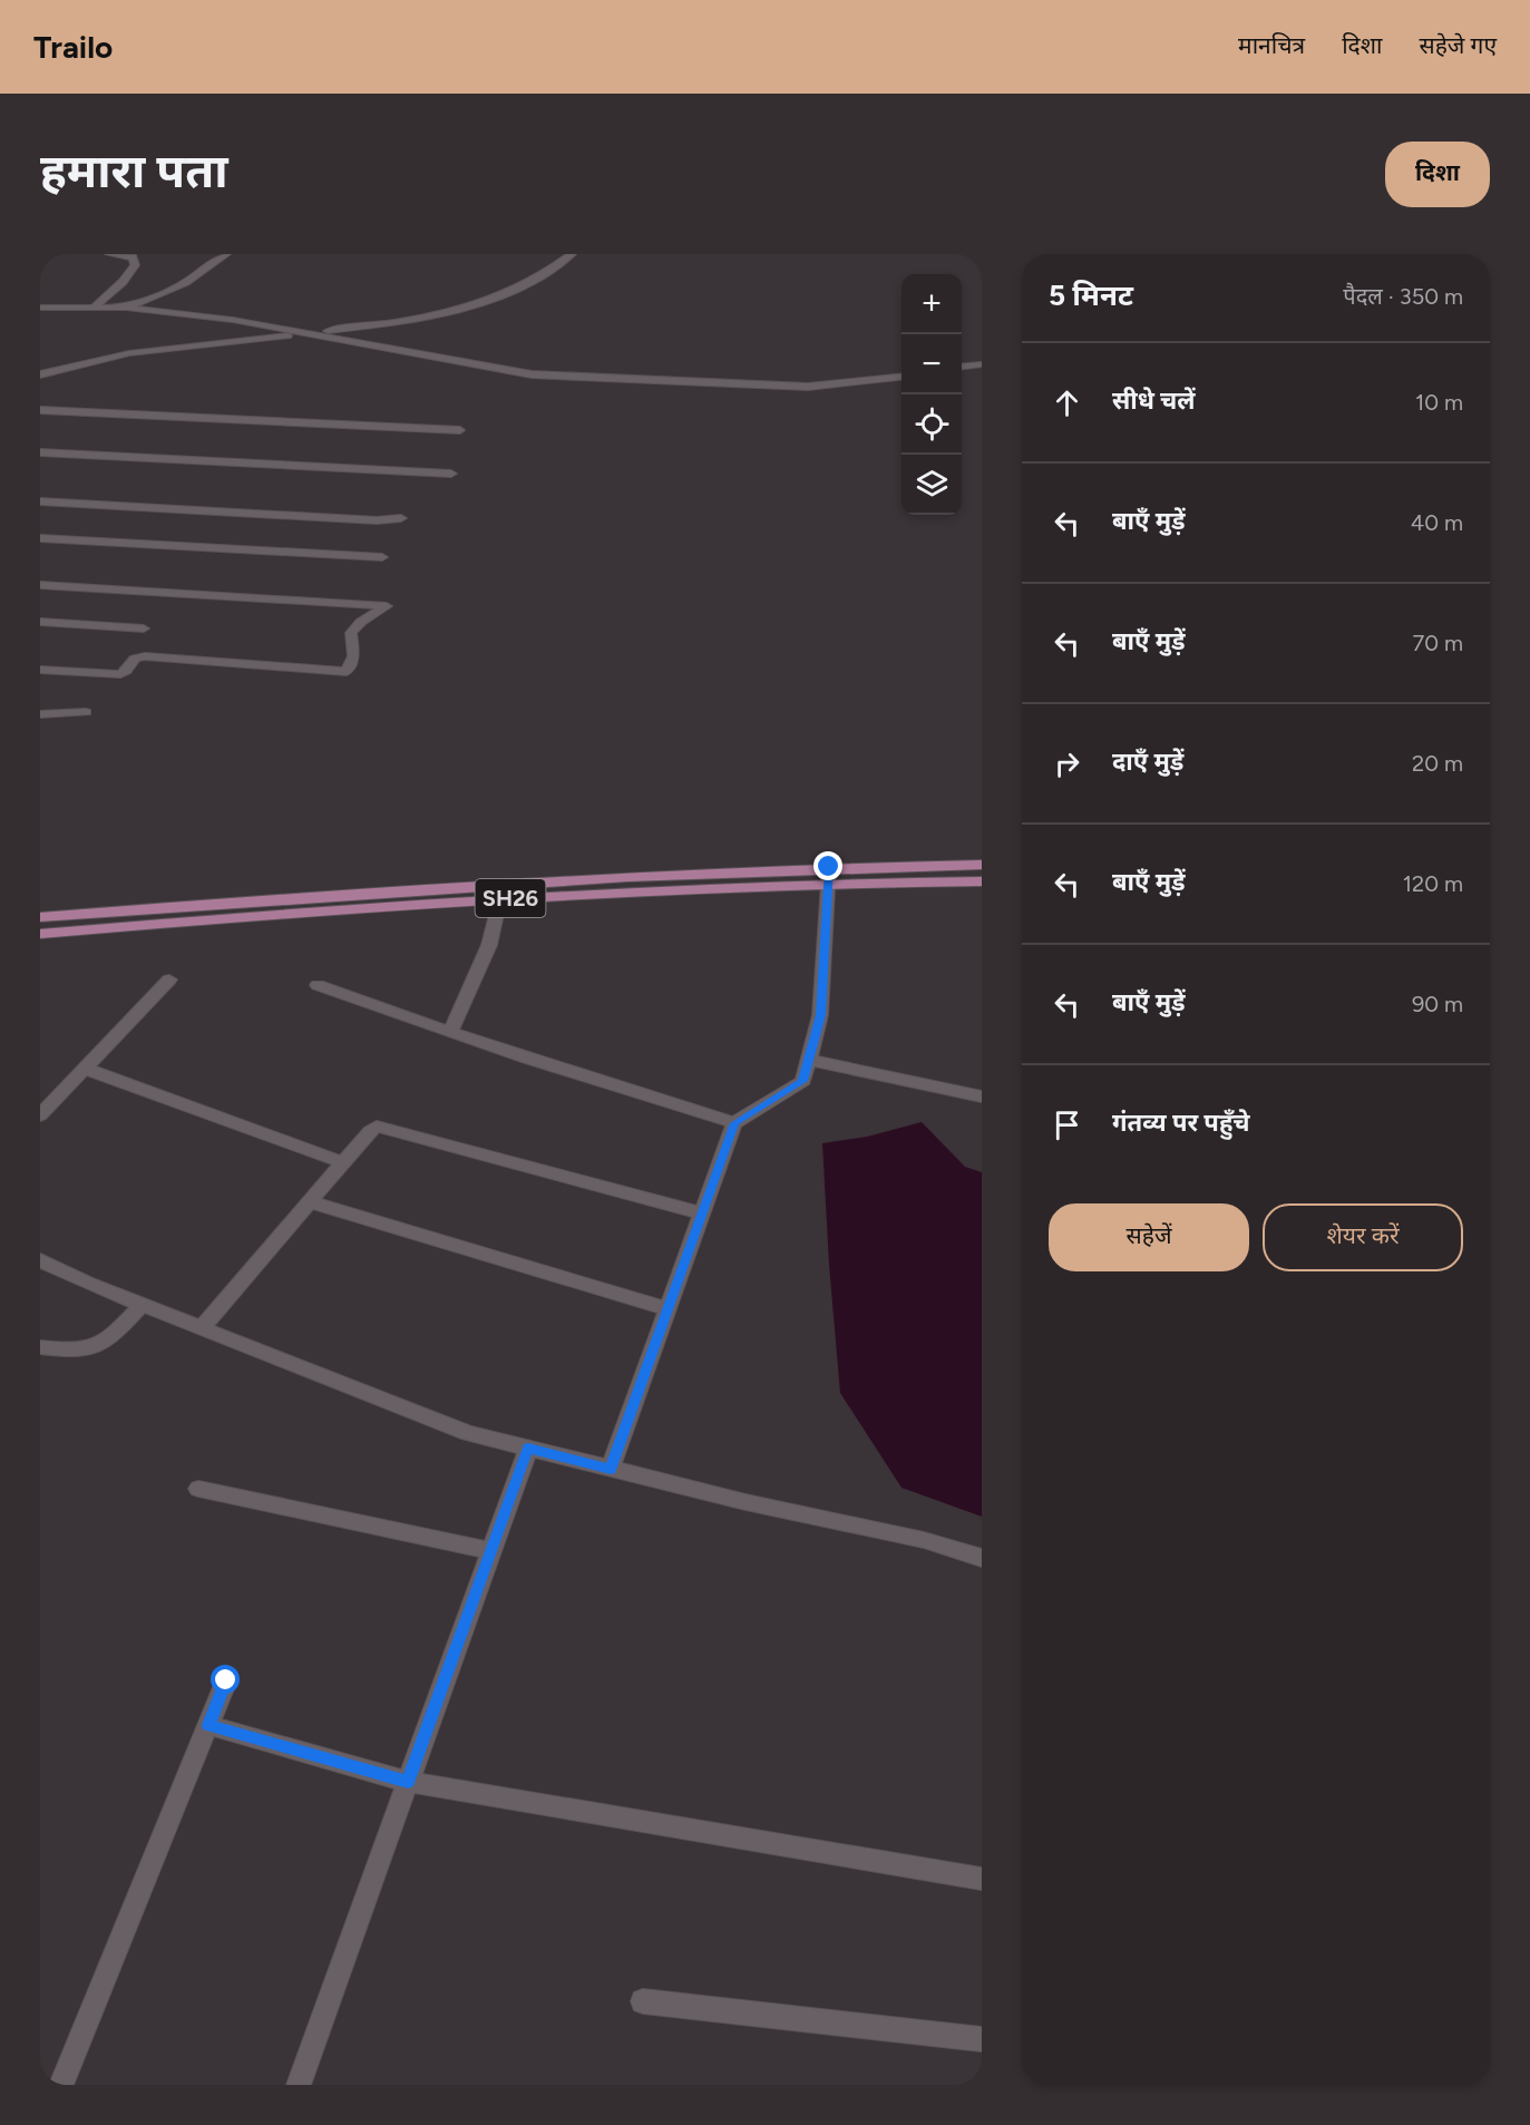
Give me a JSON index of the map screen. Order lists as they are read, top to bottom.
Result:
{
  "streets": {
    "main road": ["SH26"]
  },
  "page": {
    "header": "Trailo",
    "nav": ["मानचित्र", "दिशा", "सहेजे गए"],
    "buttons": [
      "दिशा",
      ["सहेजें", "शेयर करें"]
    ],
    "title": "हमारा पता",
    "heading": ["5 मिनट", "पैदल · 350 m"],
    "map_buttons": ["+", "−"],
    "list": [
      ["सीधे चलें", "10 m"],
      ["बाएँ मुड़ें", "40 m"],
      ["बाएँ मुड़ें", "70 m"],
      ["दाएँ मुड़ें", "20 m"],
      ["बाएँ मुड़ें", "120 m"],
      ["बाएँ मुड़ें", "90 m"],
      "गंतव्य पर पहुँचे"
    ]
  }
}
